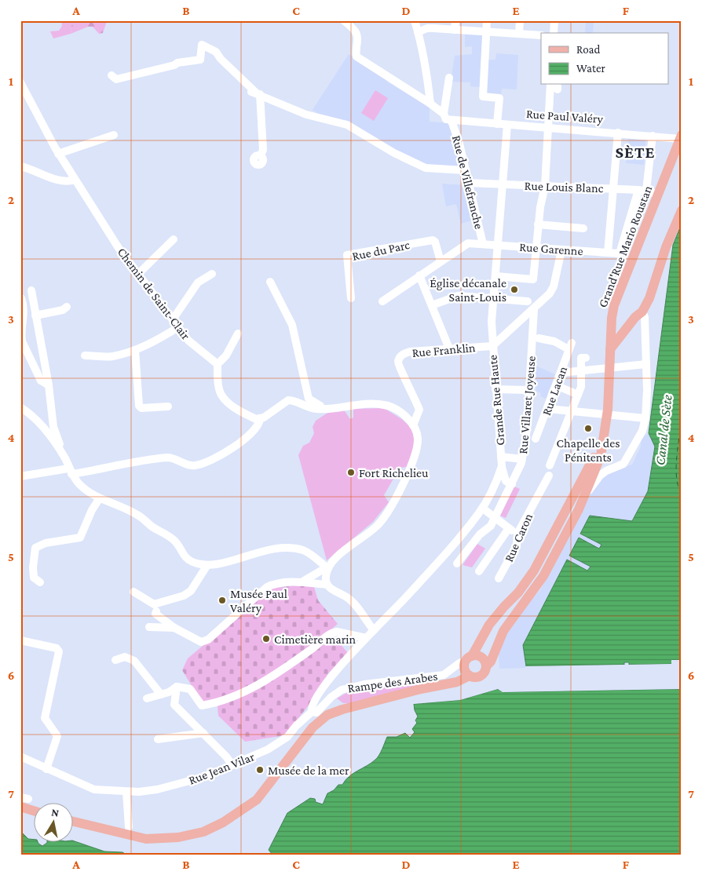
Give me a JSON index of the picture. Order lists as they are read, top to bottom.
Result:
{
  "streets": {
    "main road": ["Grand'Rue Mario Roustan"],
    "street": [
      "Rue Paul Valéry",
      "Rue de Villefranche",
      "Rue Louis Blanc",
      "Rue Garenne",
      "Rue du Parc",
      "Chemin de Saint-Clair",
      "Rue Franklin",
      "Rue Lacan",
      "Grande Rue Haute",
      "Rue Villaret Joyeuse",
      "Rue Caron",
      "Rampe des Arabes",
      "Rue Jean Vilar"
    ]
  },
  "crossings": [
    ["Rue Paul Valéry", "Rue de Villefranche"],
    ["Rue Paul Valéry", "Grand'Rue Mario Roustan"],
    ["Rue Paul Valéry", "Grande Rue Haute"],
    ["Rue de Villefranche", "Rue Louis Blanc"],
    ["Rue de Villefranche", "Rue Garenne"],
    ["Rue Louis Blanc", "Grand'Rue Mario Roustan"],
    ["Rue Louis Blanc", "Rue Garenne"],
    ["Rue Louis Blanc", "Grande Rue Haute"],
    ["Rue Garenne", "Rue du Parc"],
    ["Rue Garenne", "Grande Rue Haute"],
    ["Rue Franklin", "Grande Rue Haute"],
    ["Grande Rue Haute", "Rue Jean Vilar"],
    ["Rampe des Arabes", "Rue Jean Vilar"]
  ],
  "districts": ["SÈTE"],
  "water": ["Canal de Sète"],
  "places": [
    "Église décanale Saint-Louis",
    "Chapelle des Pénitents",
    "Fort Richelieu",
    "Musée Paul Valéry",
    "Cimetière marin",
    "Musée de la mer"
  ],
  "legend": ["Road", "Water"],
  "north": "top",
  "grid": {
    "columns": [
      "A",
      "B",
      "C",
      "D",
      "E",
      "F"
    ],
    "rows": [
      "1",
      "2",
      "3",
      "4",
      "5",
      "6",
      "7"
    ]
  }
}
